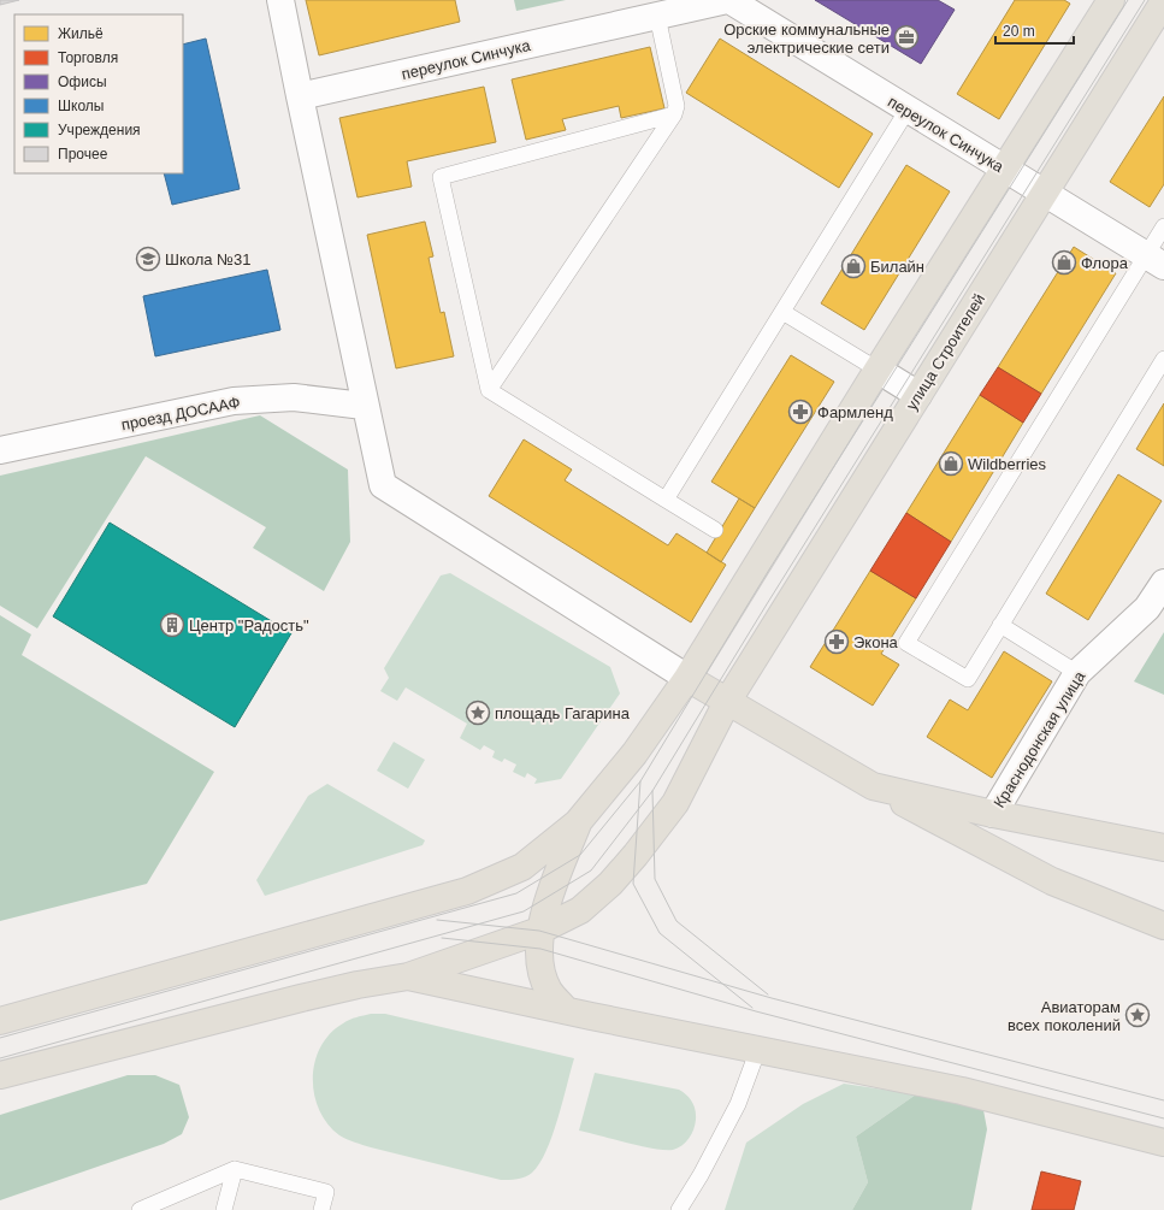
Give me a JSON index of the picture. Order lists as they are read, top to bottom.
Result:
{
  "streets": {
    "main road": ["улица Строителей"],
    "street": ["переулок Синчука", "проезд ДОСААФ", "Краснодонская улица"]
  },
  "crossings": [
    ["переулок Синчука", "улица Строителей"]
  ],
  "places": {
    "office": ["Орские коммунальные электрические сети"],
    "school or university": ["Школа №31"],
    "shop": ["Флора", "Билайн", "Wildberries"],
    "pharmacy": ["Фармленд", "Экона"],
    "building": ["Центр \"Радость\""],
    "place": ["площадь Гагарина", "Авиаторам всех поколений"]
  },
  "legend": [
    "Жильё",
    "Торговля",
    "Офисы",
    "Школы",
    "Учреждения",
    "Прочее"
  ],
  "scale_bar": "20 m"
}
